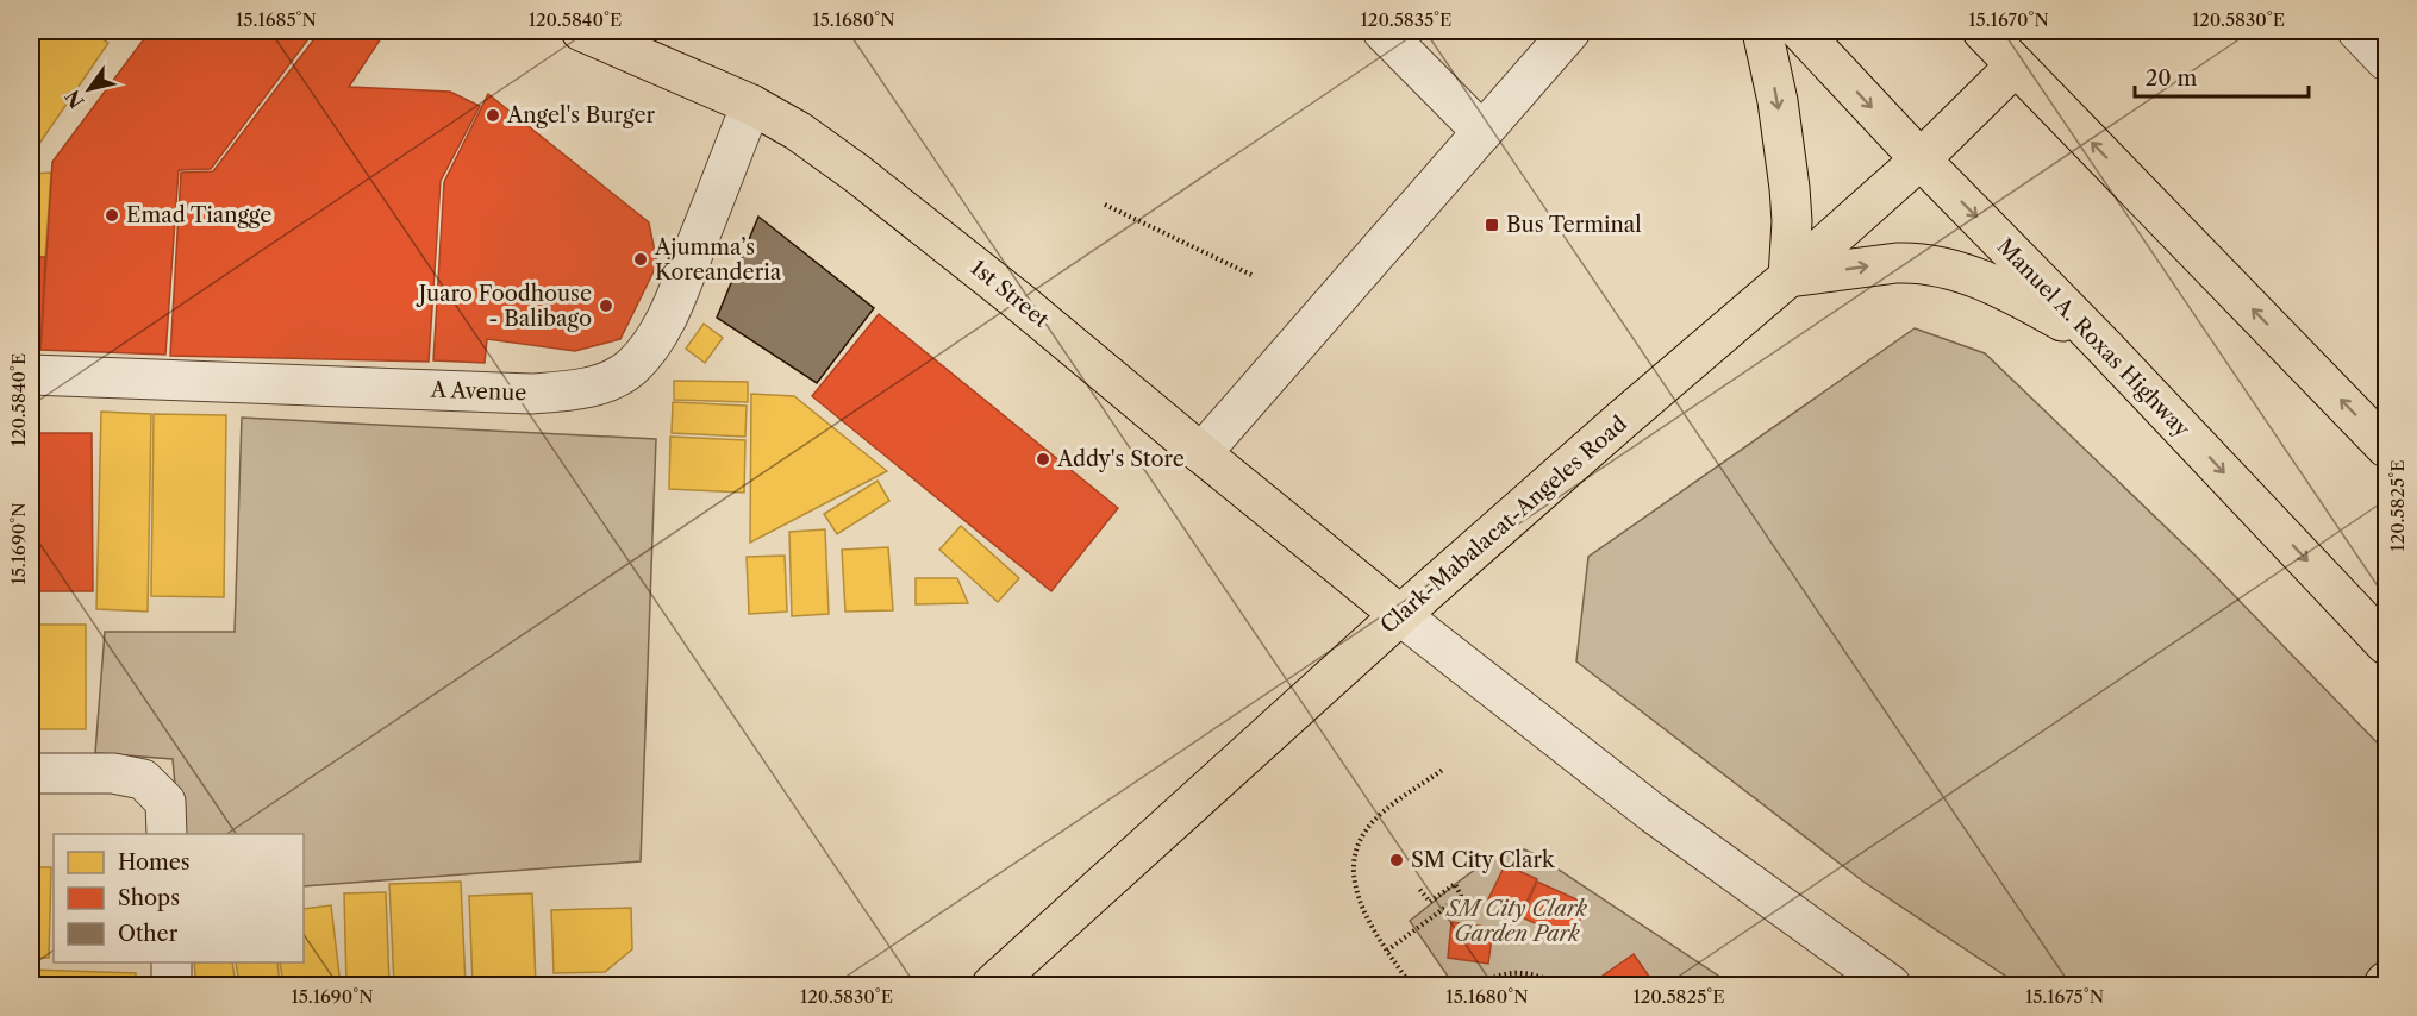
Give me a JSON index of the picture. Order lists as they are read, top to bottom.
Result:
{
  "streets": {
    "main road": ["1st Street", "Manuel A. Roxas Highway", "Clark-Mabalacat-Angeles Road"],
    "street": ["A Avenue"]
  },
  "crossings": [
    ["1st Street", "A Avenue"],
    ["1st Street", "Clark-Mabalacat-Angeles Road"],
    ["Manuel A. Roxas Highway", "Clark-Mabalacat-Angeles Road"]
  ],
  "parks": ["SM City Clark Garden Park"],
  "places": {
    "other": [
      "Angel's Burger",
      "Emad Tiangge",
      "Ajumma’s Koreanderia",
      "Juaro Foodhouse - Balibago",
      "Addy's Store",
      "SM City Clark"
    ],
    "transit": ["Bus Terminal"]
  },
  "legend": ["Homes", "Shops", "Other"],
  "scale_bar": "20 m",
  "north": "bottom left",
  "coordinates": [
    "15.1685°N",
    "120.5840°E",
    "15.1680°N",
    "120.5835°E",
    "15.1670°N",
    "120.5830°E",
    "120.5825°E",
    "15.1690°N",
    "15.1675°N"
  ]
}
